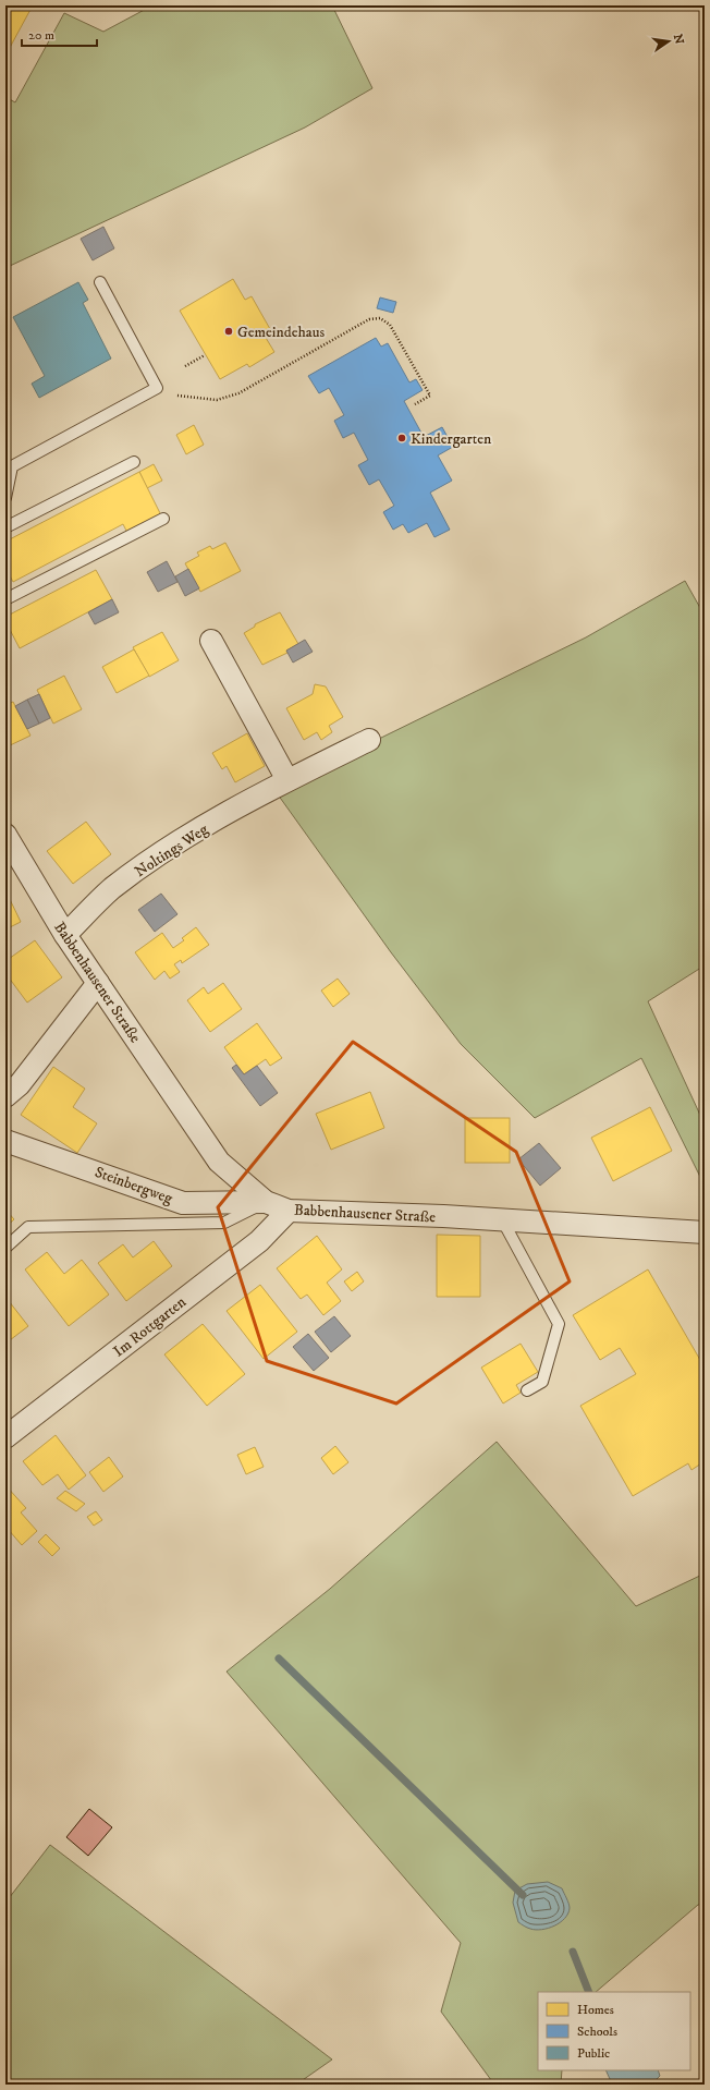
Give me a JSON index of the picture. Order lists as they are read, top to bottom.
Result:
{
  "streets": {
    "street": [
      "Noltings Weg",
      "Babbenhausener Straße",
      "Steinbergweg",
      "Im Rottgarten"
    ]
  },
  "crossings": [
    ["Noltings Weg", "Babbenhausener Straße"],
    ["Babbenhausener Straße", "Steinbergweg"],
    ["Babbenhausener Straße", "Im Rottgarten"]
  ],
  "places": ["Gemeindehaus", "Kindergarten"],
  "legend": ["Homes", "Schools", "Public"],
  "scale_bar": "20 m",
  "north": "right"
}
